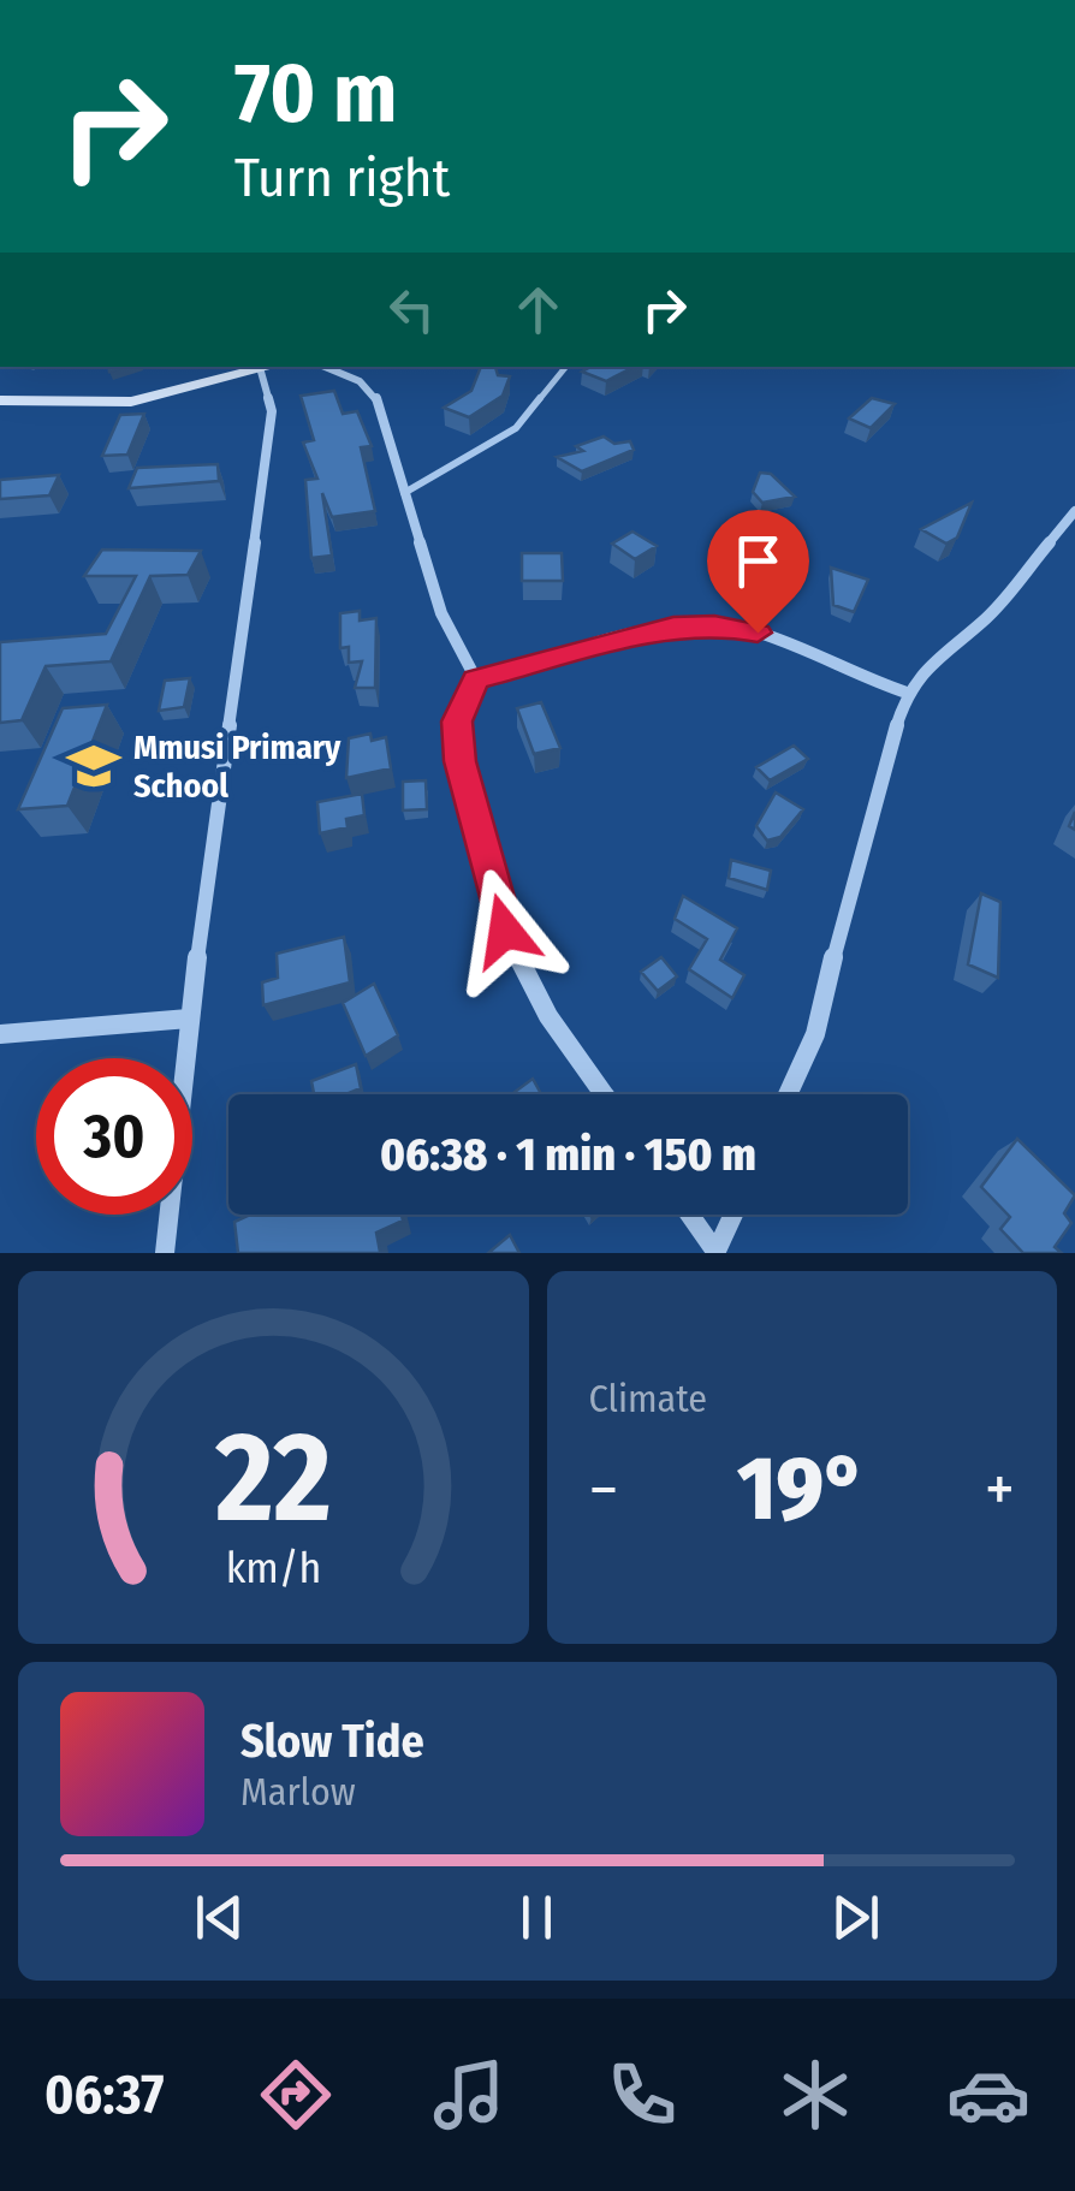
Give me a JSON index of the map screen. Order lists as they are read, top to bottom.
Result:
{
  "places": {
    "school or university": ["Mmusi Primary School"]
  },
  "page": {
    "turn": ["70 m", "Turn right"],
    "limit": "30",
    "trip": "06:38 · 1 min · 150 m",
    "tile": "Climate",
    "heat": ["−", "19°", "+"],
    "song": ["Slow Tide", "Marlow"],
    "tabs": "06:37",
    "gauge": ["22", "km/h"]
  }
}
